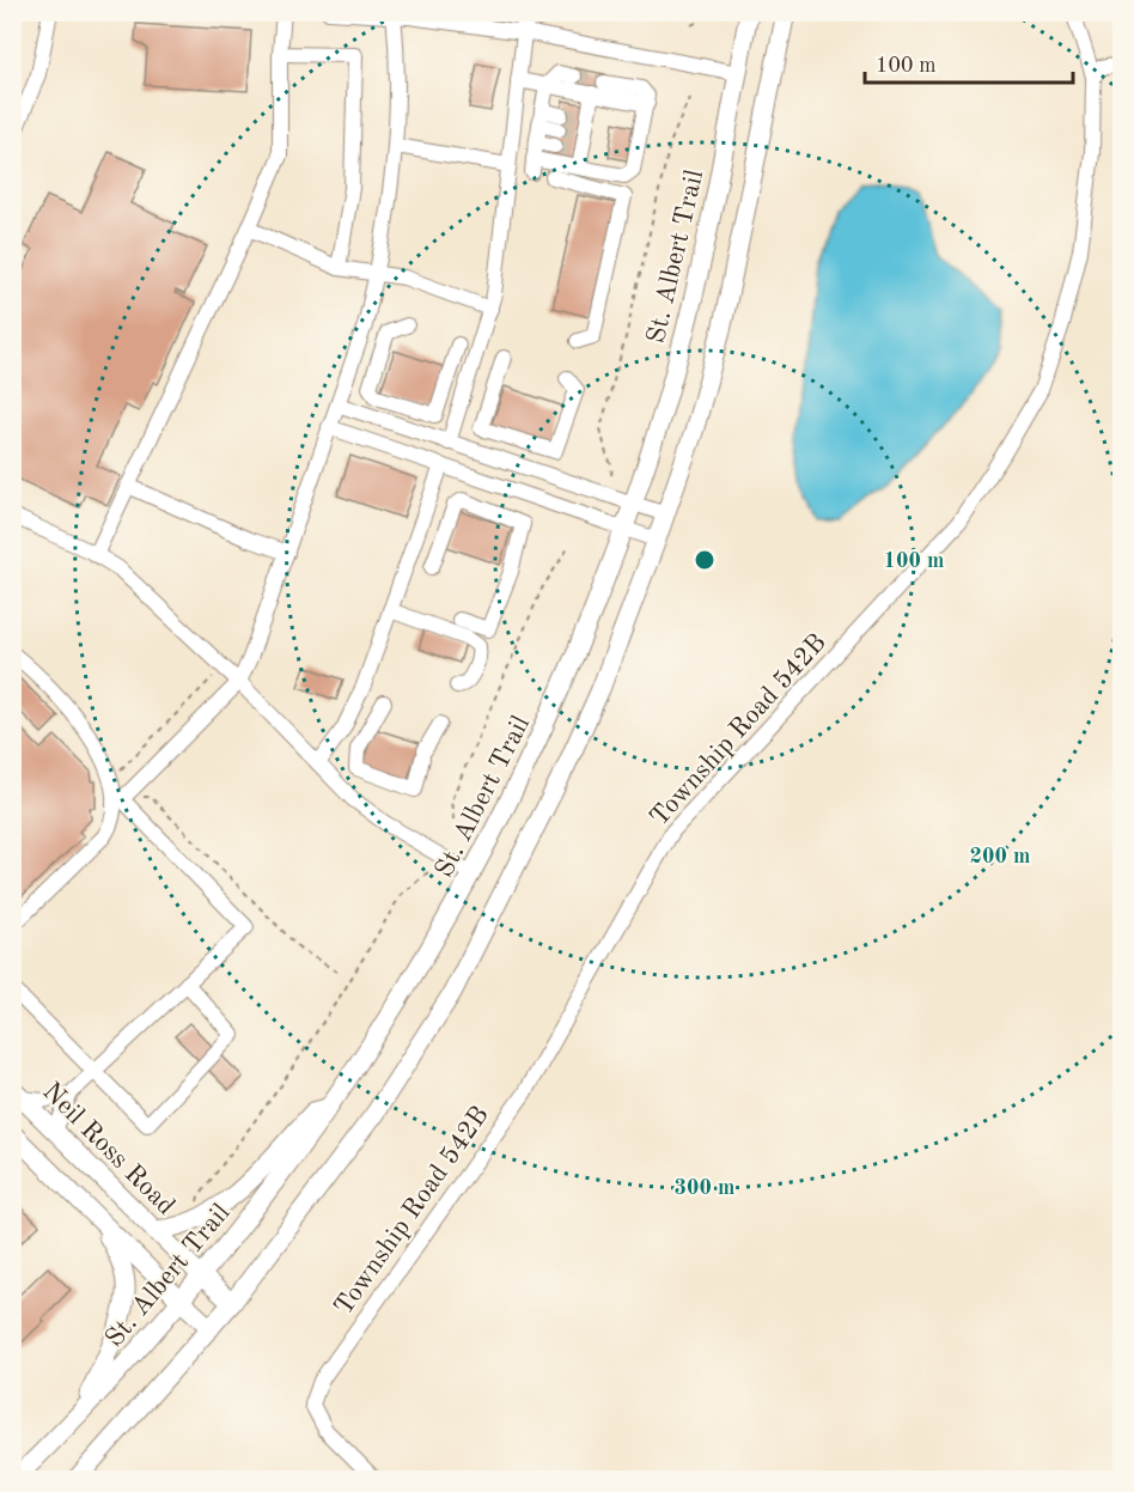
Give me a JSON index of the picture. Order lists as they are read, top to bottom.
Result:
{
  "streets": {
    "main road": ["St. Albert Trail", "Neil Ross Road"],
    "street": ["Township Road 542B"]
  },
  "crossings": [
    ["St. Albert Trail", "Neil Ross Road"]
  ],
  "scale_bar": "100 m",
  "rings": ["100 m", "200 m", "300 m"]
}
